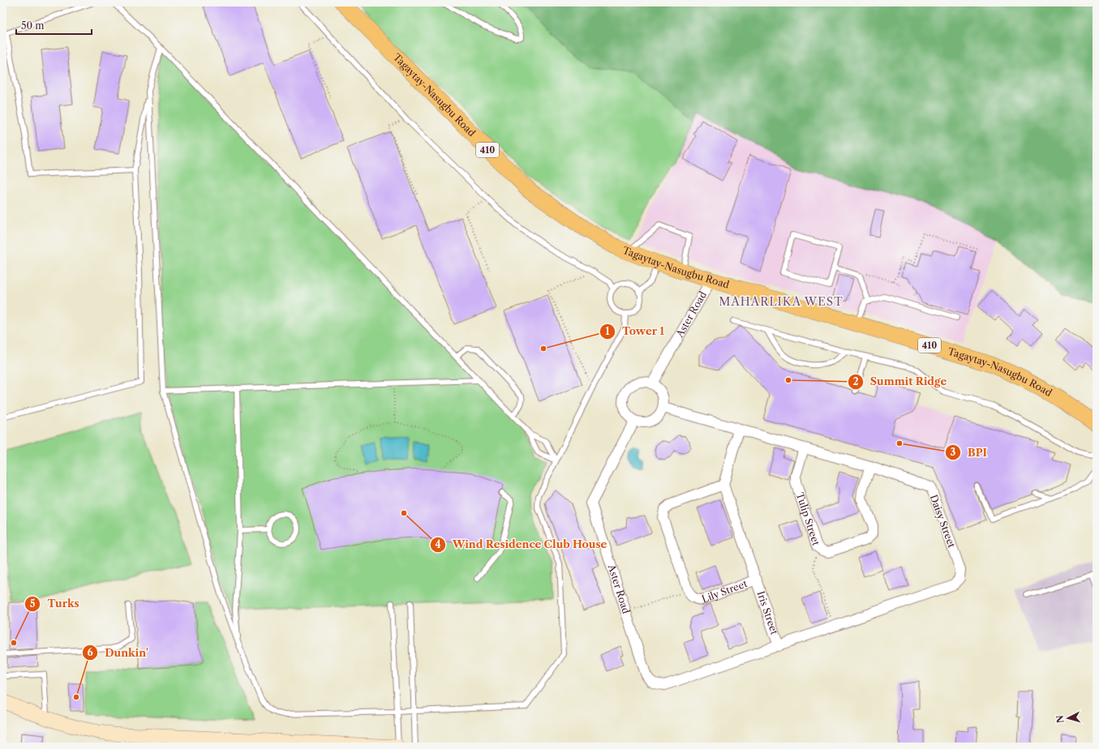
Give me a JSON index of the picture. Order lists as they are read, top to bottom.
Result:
{
  "streets": {
    "main road": ["Tagaytay-Nasugbu Road", "410"],
    "street": [
      "Aster Road",
      "Tulip Street",
      "Daisy Street",
      "Lily Street",
      "Iris Street"
    ]
  },
  "crossings": [
    ["Tagaytay-Nasugbu Road", "Aster Road"],
    ["Aster Road", "Iris Street"],
    ["Tulip Street", "Daisy Street"],
    ["Lily Street", "Iris Street"]
  ],
  "districts": ["MAHARLIKA WEST"],
  "places": [
    "Tower 1",
    "Summit Ridge",
    "BPI",
    "Wind Residence Club House",
    "Turks",
    "Dunkin'"
  ],
  "scale_bar": "50 m",
  "north": "left"
}
